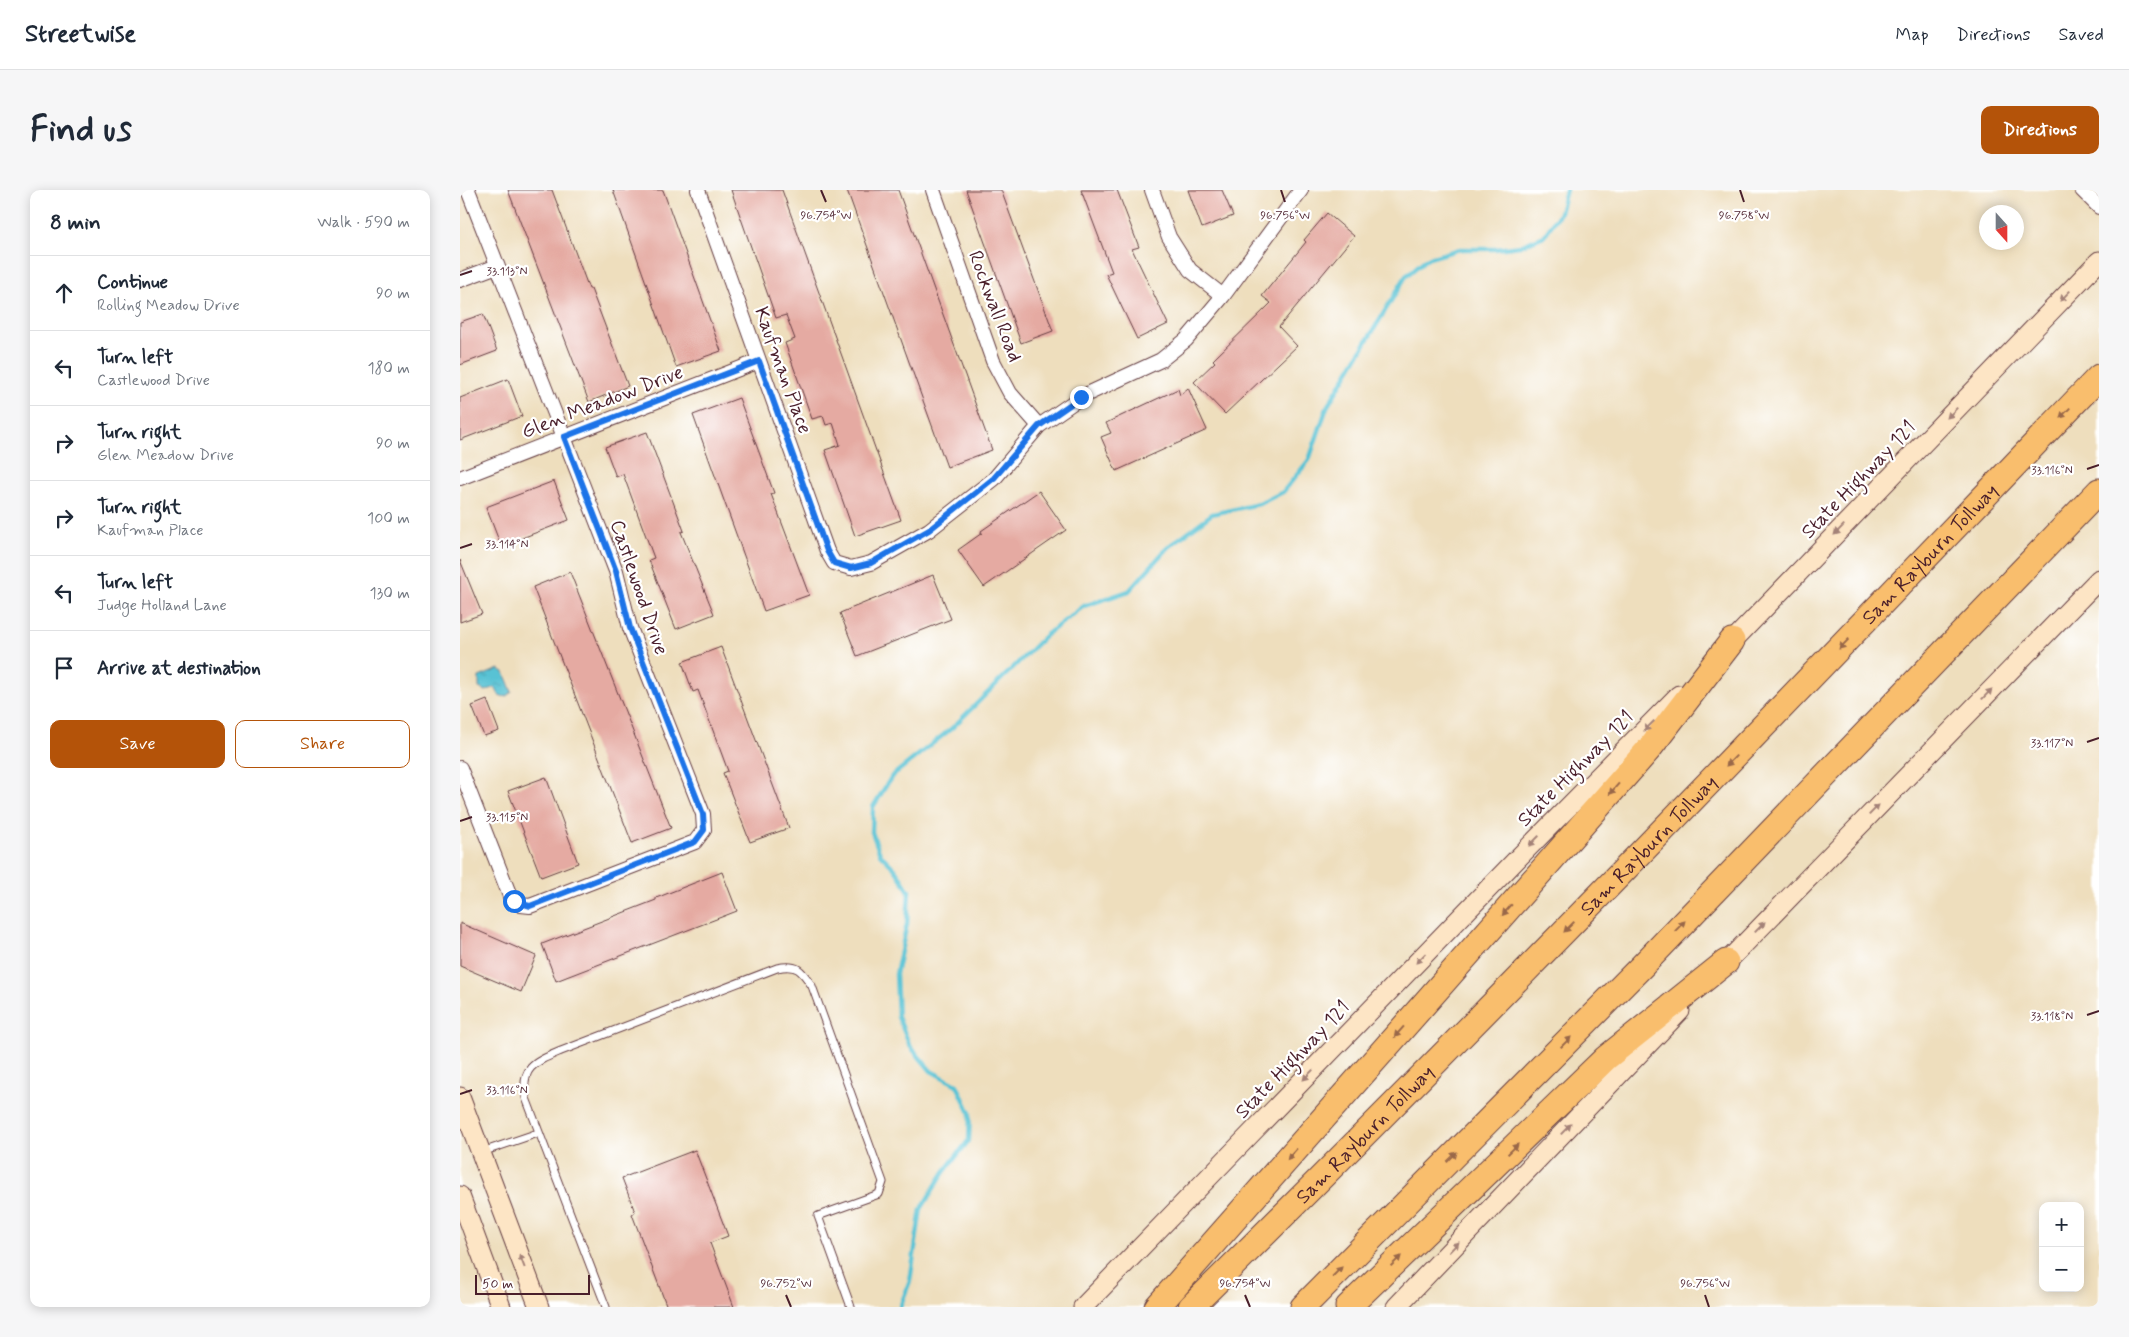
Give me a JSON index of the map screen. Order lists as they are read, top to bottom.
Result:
{
  "streets": {
    "highway": ["Sam Rayburn Tollway"],
    "main road": ["State Highway 121"],
    "street": [
      "Rockwall Road",
      "Kaufman Place",
      "Glen Meadow Drive",
      "Castlewood Drive"
    ]
  },
  "crossings": [
    ["Rockwall Road", "Kaufman Place"],
    ["Kaufman Place", "Glen Meadow Drive"],
    ["Glen Meadow Drive", "Castlewood Drive"]
  ],
  "one_way": ["State Highway 121"],
  "scale_bar": "50 m",
  "north": "bottom",
  "page": {
    "header": "Streetwise",
    "nav": ["Map", "Directions", "Saved"],
    "buttons": [
      "Directions",
      ["Save", "Share"]
    ],
    "title": "Find us",
    "heading": ["8 min", "Walk · 590 m"],
    "list": [
      ["Continue", "Rolling Meadow Drive", "90 m"],
      ["Turn left", "Castlewood Drive", "180 m"],
      ["Turn right", "Glen Meadow Drive", "90 m"],
      ["Turn right", "Kaufman Place", "100 m"],
      ["Turn left", "Judge Holland Lane", "130 m"],
      "Arrive at destination"
    ],
    "map_buttons": ["+", "−"],
    "scale": "50 m"
  },
  "coordinates": [
    "96.754°W",
    "96.756°W",
    "96.758°W",
    "33.113°N",
    "33.116°N",
    "33.114°N",
    "33.117°N",
    "33.115°N",
    "33.118°N",
    "96.752°W"
  ]
}
